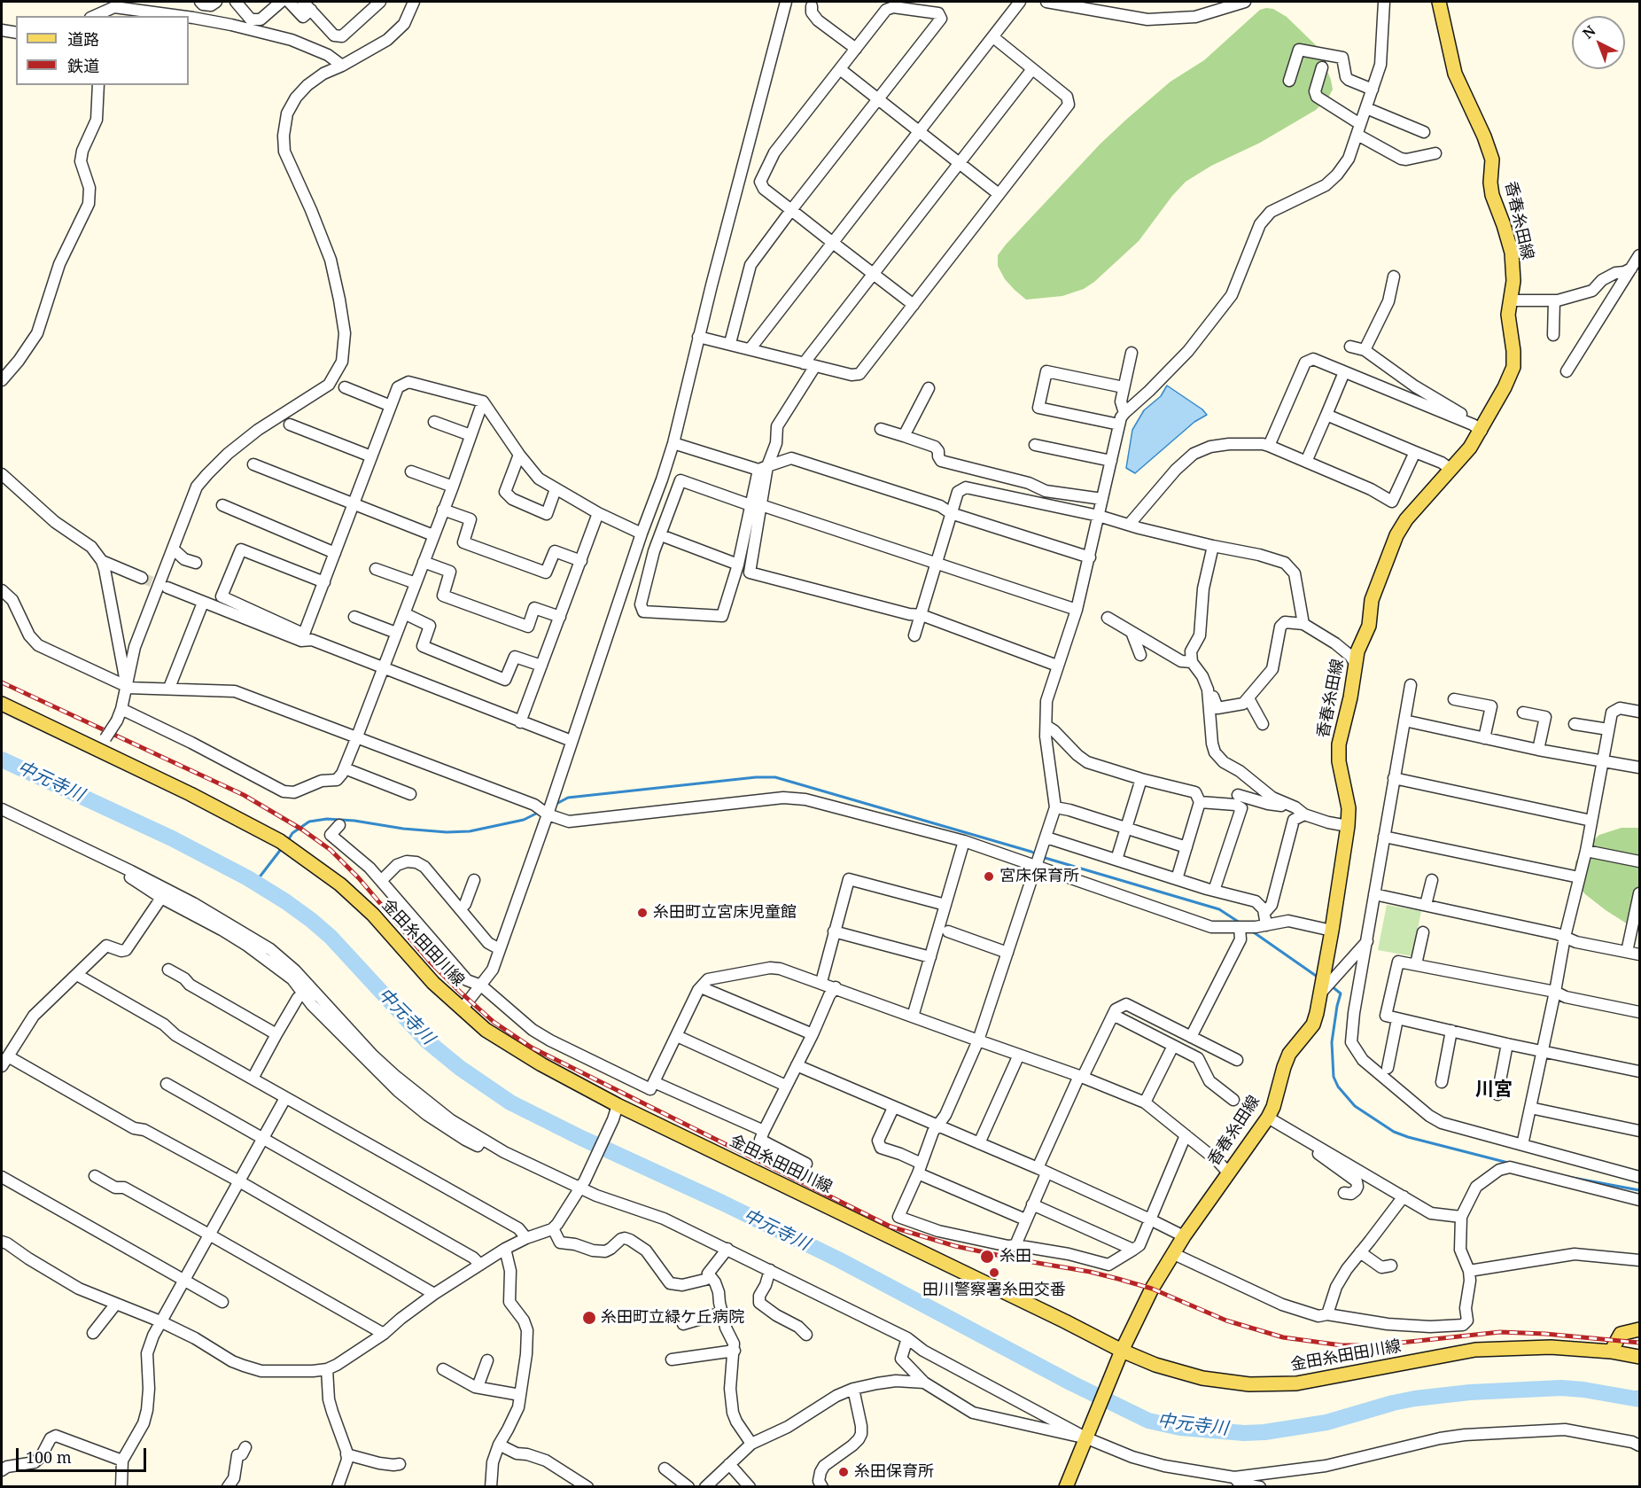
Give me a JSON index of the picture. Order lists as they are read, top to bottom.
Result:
{
  "streets": {
    "main road": ["香春糸田線", "金田糸田田川線"]
  },
  "crossings": [
    ["香春糸田線", "金田糸田田川線"]
  ],
  "districts": ["川宮"],
  "water": ["中元寺川"],
  "places": [
    "宮床保育所",
    "糸田町立宮床児童館",
    "糸田",
    "田川警察署糸田交番",
    "糸田町立緑ケ丘病院",
    "糸田保育所"
  ],
  "legend": ["道路", "鉄道"],
  "scale_bar": "100 m",
  "north": "top left"
}
